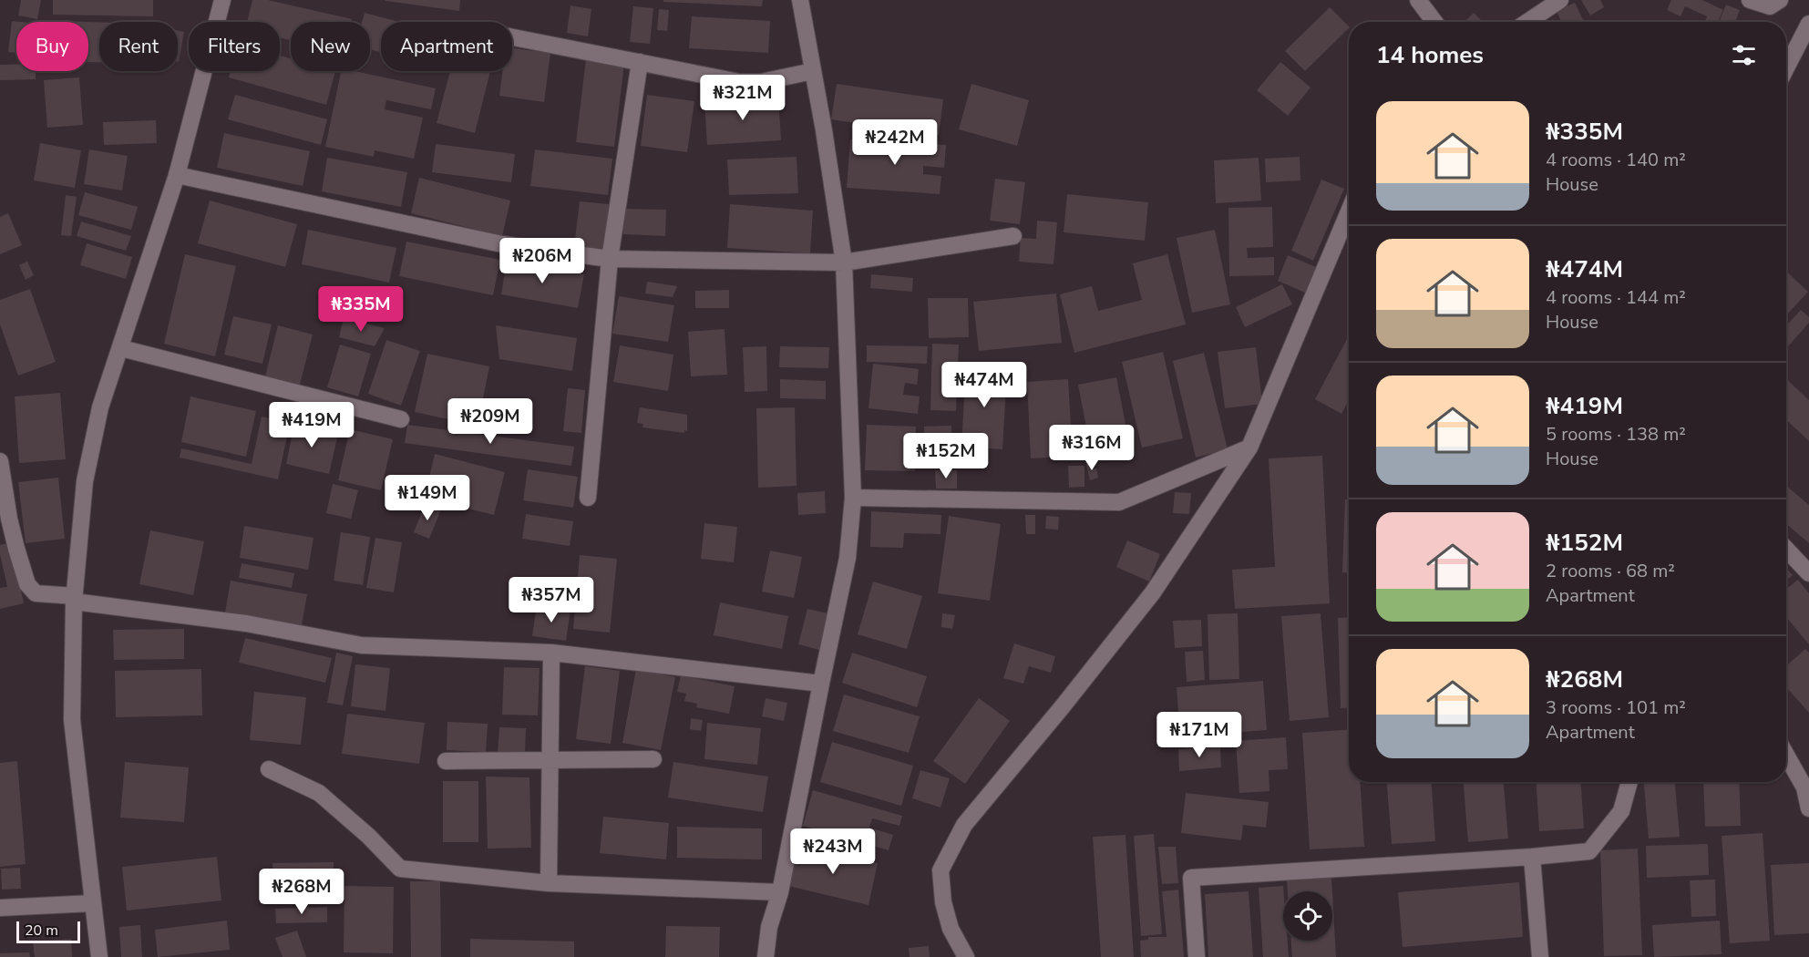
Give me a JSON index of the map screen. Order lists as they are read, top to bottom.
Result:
{
  "scale_bar": "20 m",
  "page": {
    "chip": [
      "Buy",
      "Rent",
      "Filters",
      "New",
      "Apartment"
    ],
    "heading": "14 homes",
    "price": [
      "₦321M",
      "₦242M",
      "₦206M",
      "₦335M",
      "₦474M",
      "₦209M",
      "₦419M",
      "₦316M",
      "₦152M",
      "₦149M",
      "₦357M",
      "₦171M",
      "₦243M",
      "₦268M"
    ],
    "list": [
      {
        "name": "₦335M",
        "note": "4 rooms · 140 m² · House"
      },
      {
        "name": "₦474M",
        "note": "4 rooms · 144 m² · House"
      },
      {
        "name": "₦419M",
        "note": "5 rooms · 138 m² · House"
      },
      {
        "name": "₦152M",
        "note": "2 rooms · 68 m² · Apartment"
      },
      {
        "name": "₦268M",
        "note": "3 rooms · 101 m² · Apartment"
      }
    ],
    "scale": "20 m"
  }
}
